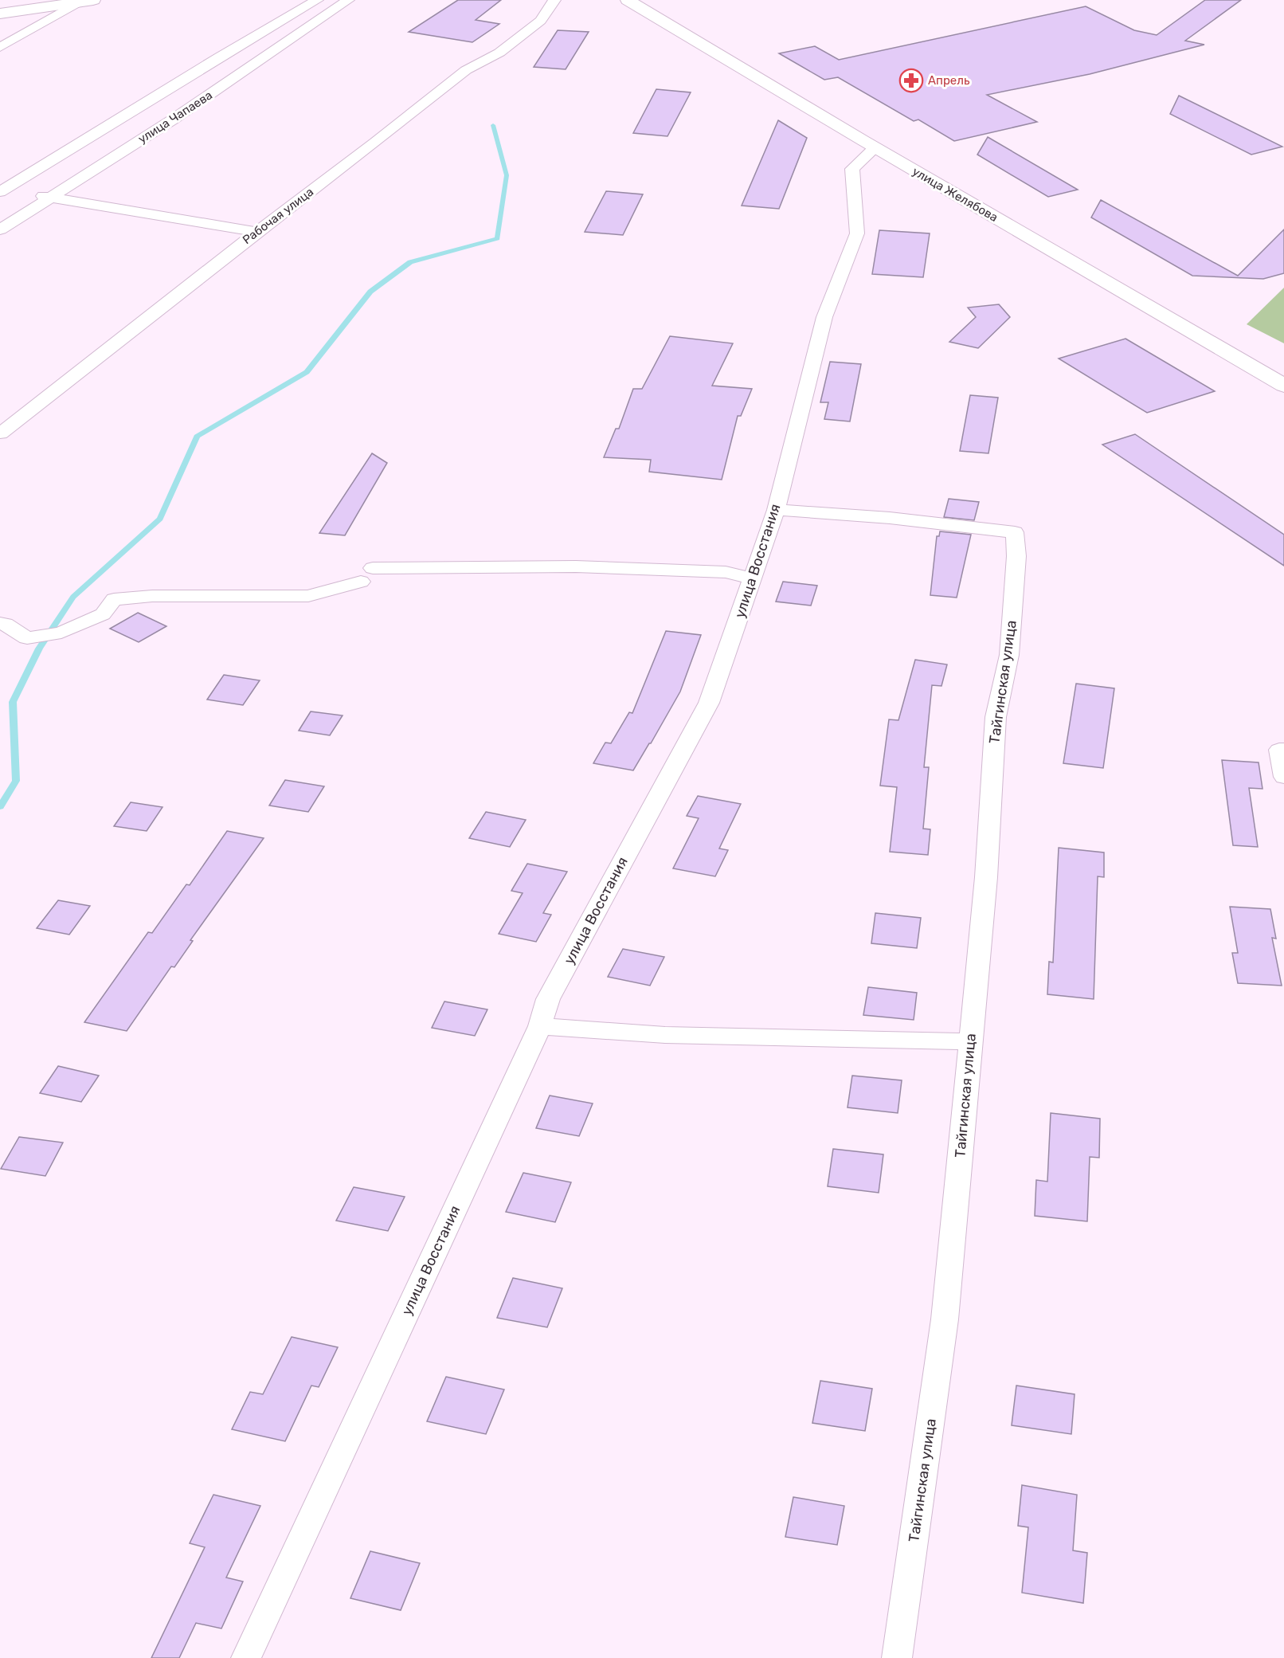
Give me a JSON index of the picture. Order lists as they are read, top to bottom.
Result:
{
  "streets": {
    "street": [
      "улица Чапаева",
      "улица Желябова",
      "Рабочая улица",
      "улица Восстания",
      "Тайгинская улица"
    ]
  },
  "crossings": [
    ["улица Желябова", "улица Восстания"],
    ["улица Восстания", "Тайгинская улица"]
  ],
  "places": {
    "pharmacy": ["Апрель"]
  }
}
